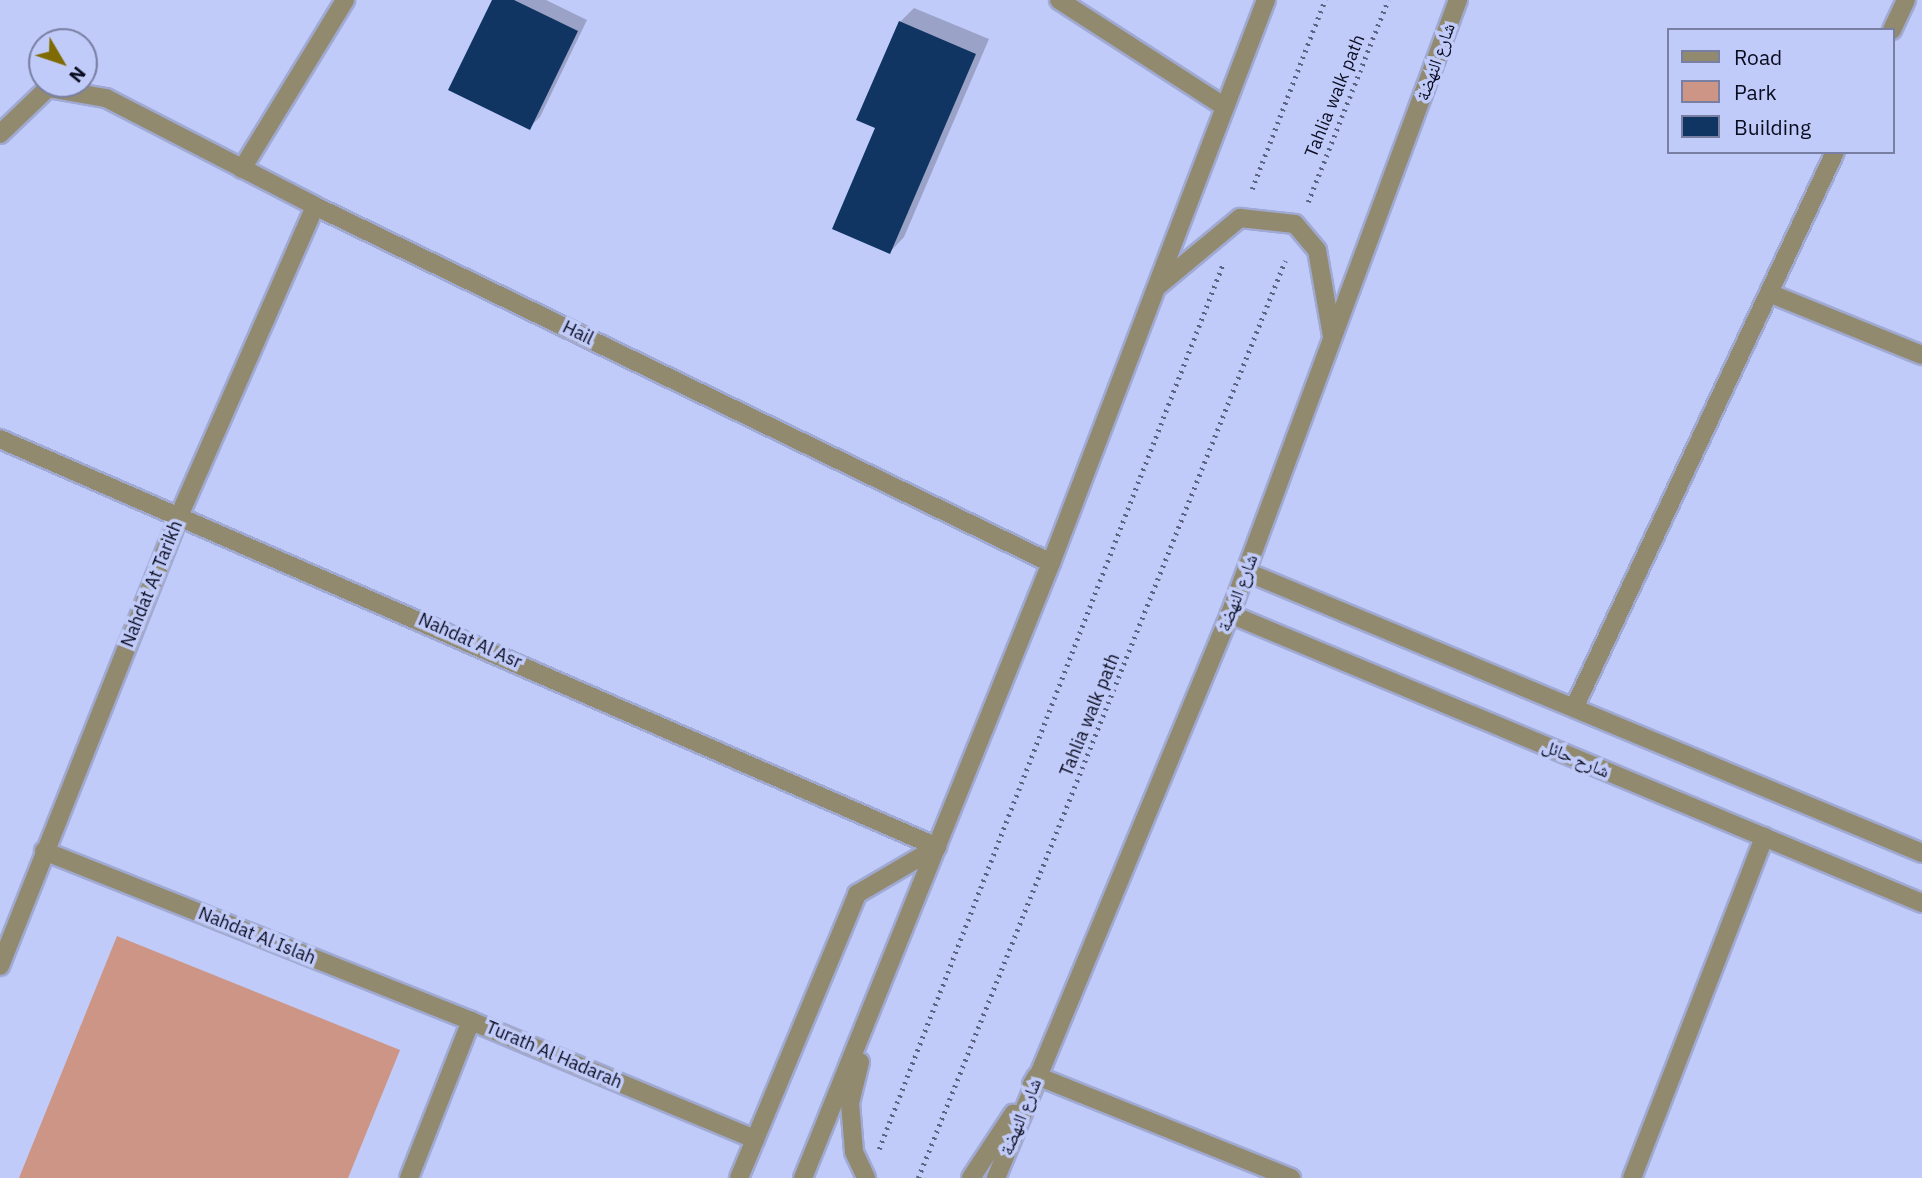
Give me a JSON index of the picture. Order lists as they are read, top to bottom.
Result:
{
  "streets": {
    "street": [
      "شارع النهضة",
      "Hail",
      "Nahdat At Tarikh",
      "Nahdat Al Asr",
      "شارح حائل",
      "Nahdat Al Islah",
      "Turath Al Hadarah"
    ],
    "path": ["Tahlia walk path"]
  },
  "crossings": [
    ["شارع النهضة", "شارح حائل"],
    ["Hail", "Nahdat At Tarikh"],
    ["Nahdat At Tarikh", "Nahdat Al Asr"],
    ["Nahdat At Tarikh", "Nahdat Al Islah"],
    ["Nahdat Al Islah", "Turath Al Hadarah"]
  ],
  "legend": ["Road", "Park", "Building"],
  "north": "bottom right"
}
